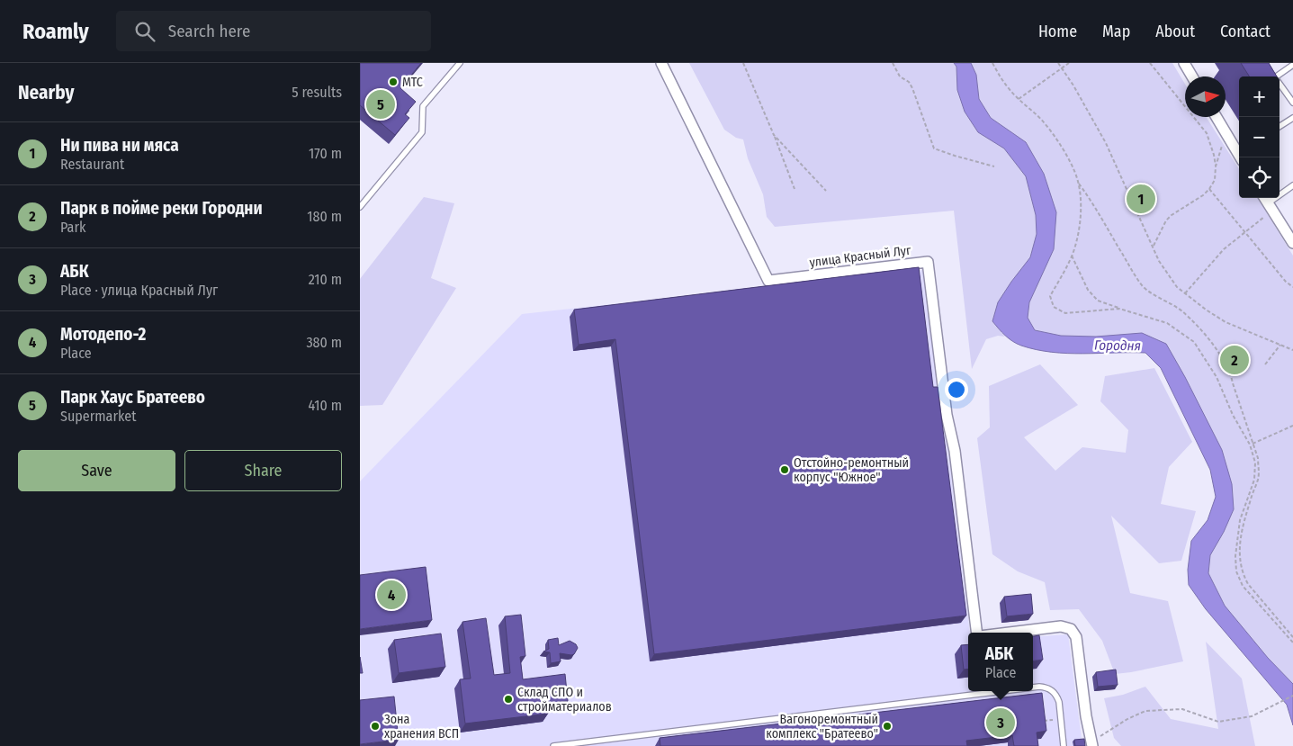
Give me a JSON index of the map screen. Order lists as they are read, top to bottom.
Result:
{
  "streets": {
    "street": ["улица Красный Луг"]
  },
  "water": ["Городня"],
  "places": [
    "МТС",
    "Отстойно-ремонтный корпус \"Южное\"",
    "Склад СПО и стройматериалов",
    "Зона хранения ВСП",
    "Вагоноремонтный комплекс \"Братеево\""
  ],
  "north": "right",
  "page": {
    "header": "Roamly",
    "search": "Search here",
    "nav": [
      "Home",
      "Map",
      "About",
      "Contact"
    ],
    "heading": ["Nearby", "5 results"],
    "map_buttons": ["+", "−"],
    "pins": [
      "5",
      "1",
      "2",
      "4",
      "3"
    ],
    "list": [
      {
        "mark": "1",
        "name": "Ни пива ни мяса",
        "note": "Restaurant",
        "value": "170 m"
      },
      {
        "mark": "2",
        "name": "Парк в пойме реки Городни",
        "note": "Park",
        "value": "180 m"
      },
      {
        "mark": "3",
        "name": "АБК",
        "note": "Place · улица Красный Луг",
        "value": "210 m"
      },
      {
        "mark": "4",
        "name": "Мотодепо-2",
        "note": "Place",
        "value": "380 m"
      },
      {
        "mark": "5",
        "name": "Парк Хаус Братеево",
        "note": "Supermarket",
        "value": "410 m"
      }
    ],
    "buttons": ["Save", "Share"],
    "popup": ["АБК", "Place"]
  }
}
